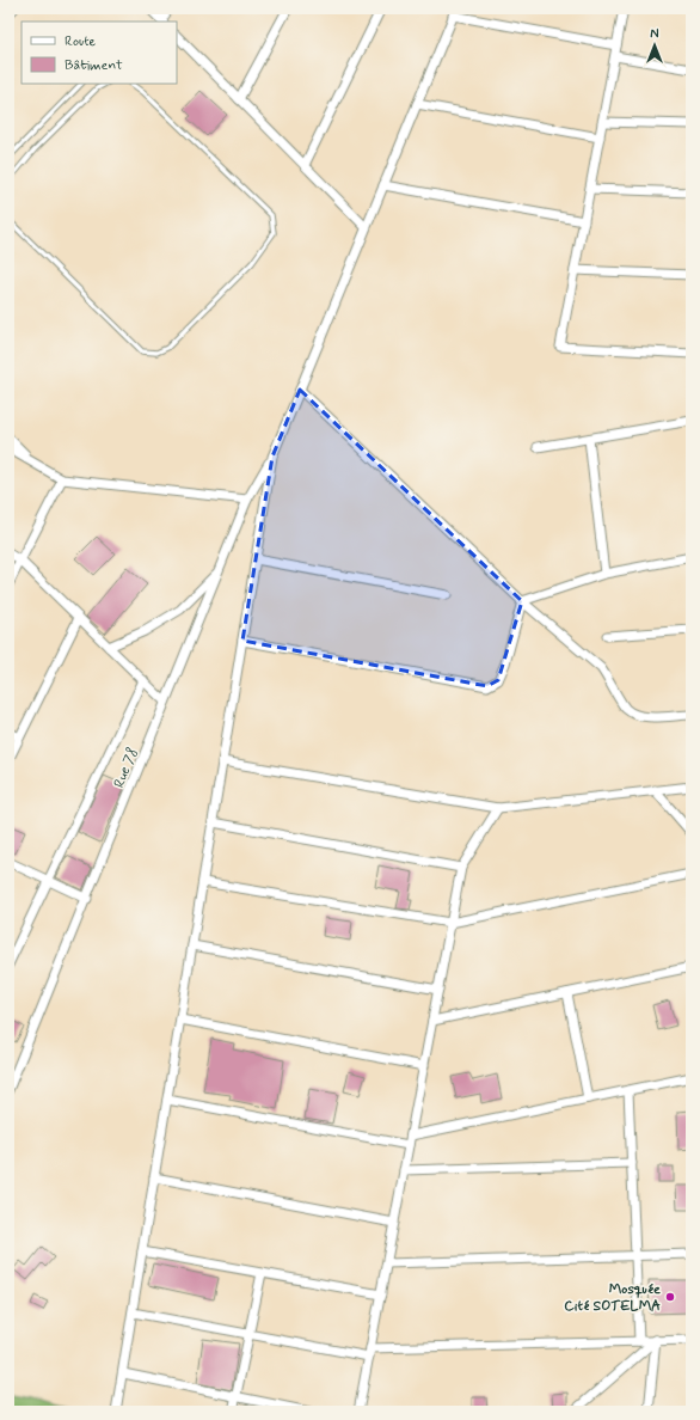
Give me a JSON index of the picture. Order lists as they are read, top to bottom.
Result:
{
  "streets": {
    "street": ["Rue 78"]
  },
  "places": ["Mosquée Cité SOTELMA"],
  "legend": ["Route", "Bâtiment"],
  "north": "top"
}
